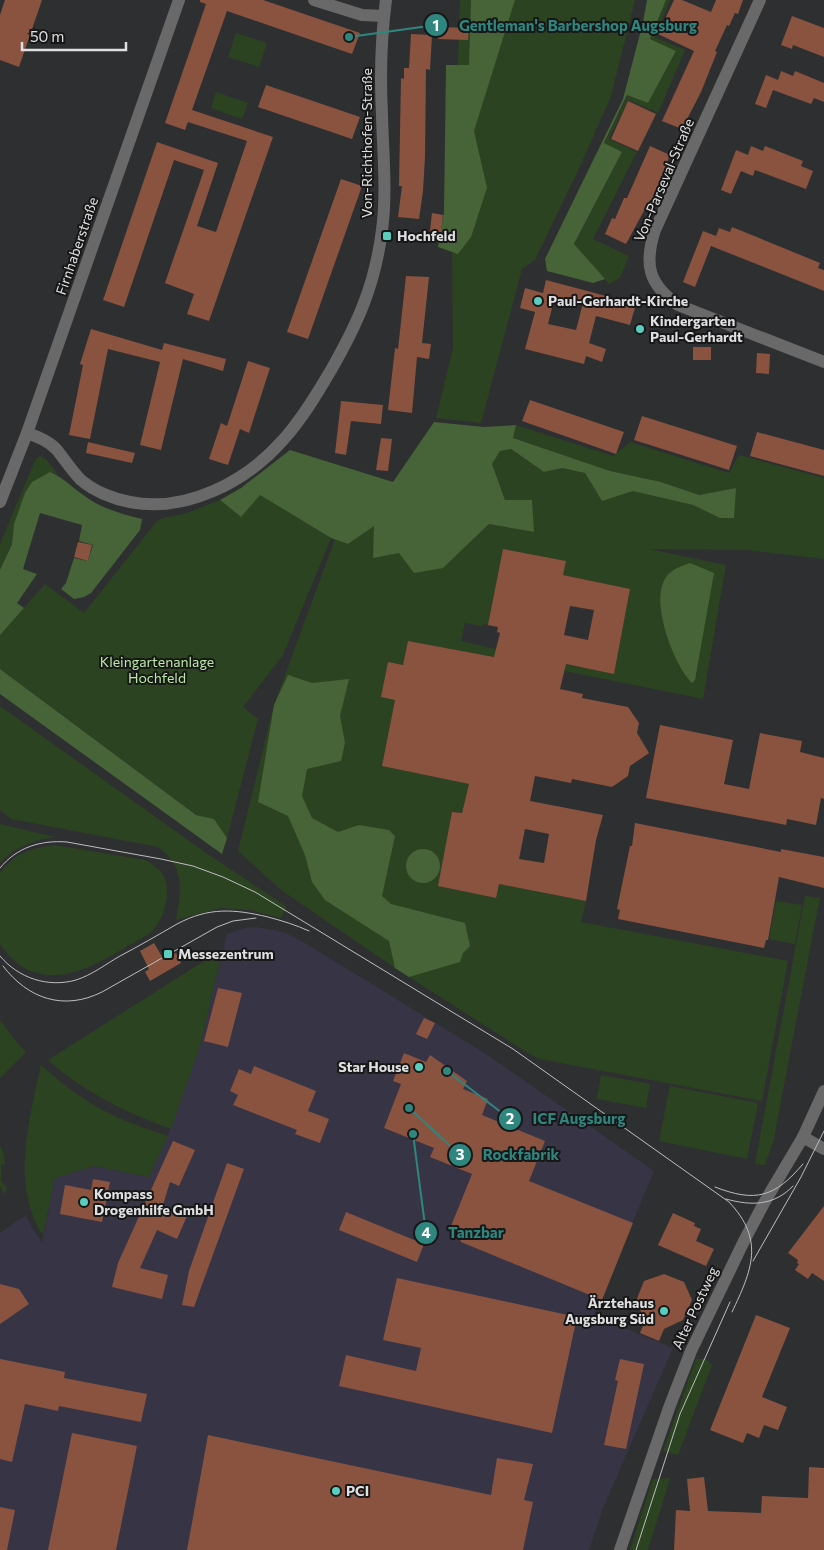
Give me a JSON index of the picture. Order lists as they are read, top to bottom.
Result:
{
  "streets": {
    "street": [
      "Von-Richthofen-Straße",
      "Von-Parseval-Straße",
      "Firnhaberstraße",
      "Alter Postweg"
    ]
  },
  "crossings": [
    ["Von-Richthofen-Straße", "Firnhaberstraße"]
  ],
  "parks": ["Kleingartenanlage Hochfeld"],
  "places": {
    "other": [
      "Gentleman's Barbershop Augsburg",
      "Paul-Gerhardt-Kirche",
      "Kindergarten Paul-Gerhardt",
      "Star House",
      "ICF Augsburg",
      "Rockfabrik",
      "Tanzbar",
      "Kompass Drogenhilfe GmbH",
      "Ärztehaus Augsburg Süd",
      "PCI"
    ],
    "transit": ["Hochfeld", "Messezentrum"]
  },
  "scale_bar": "50 m"
}
